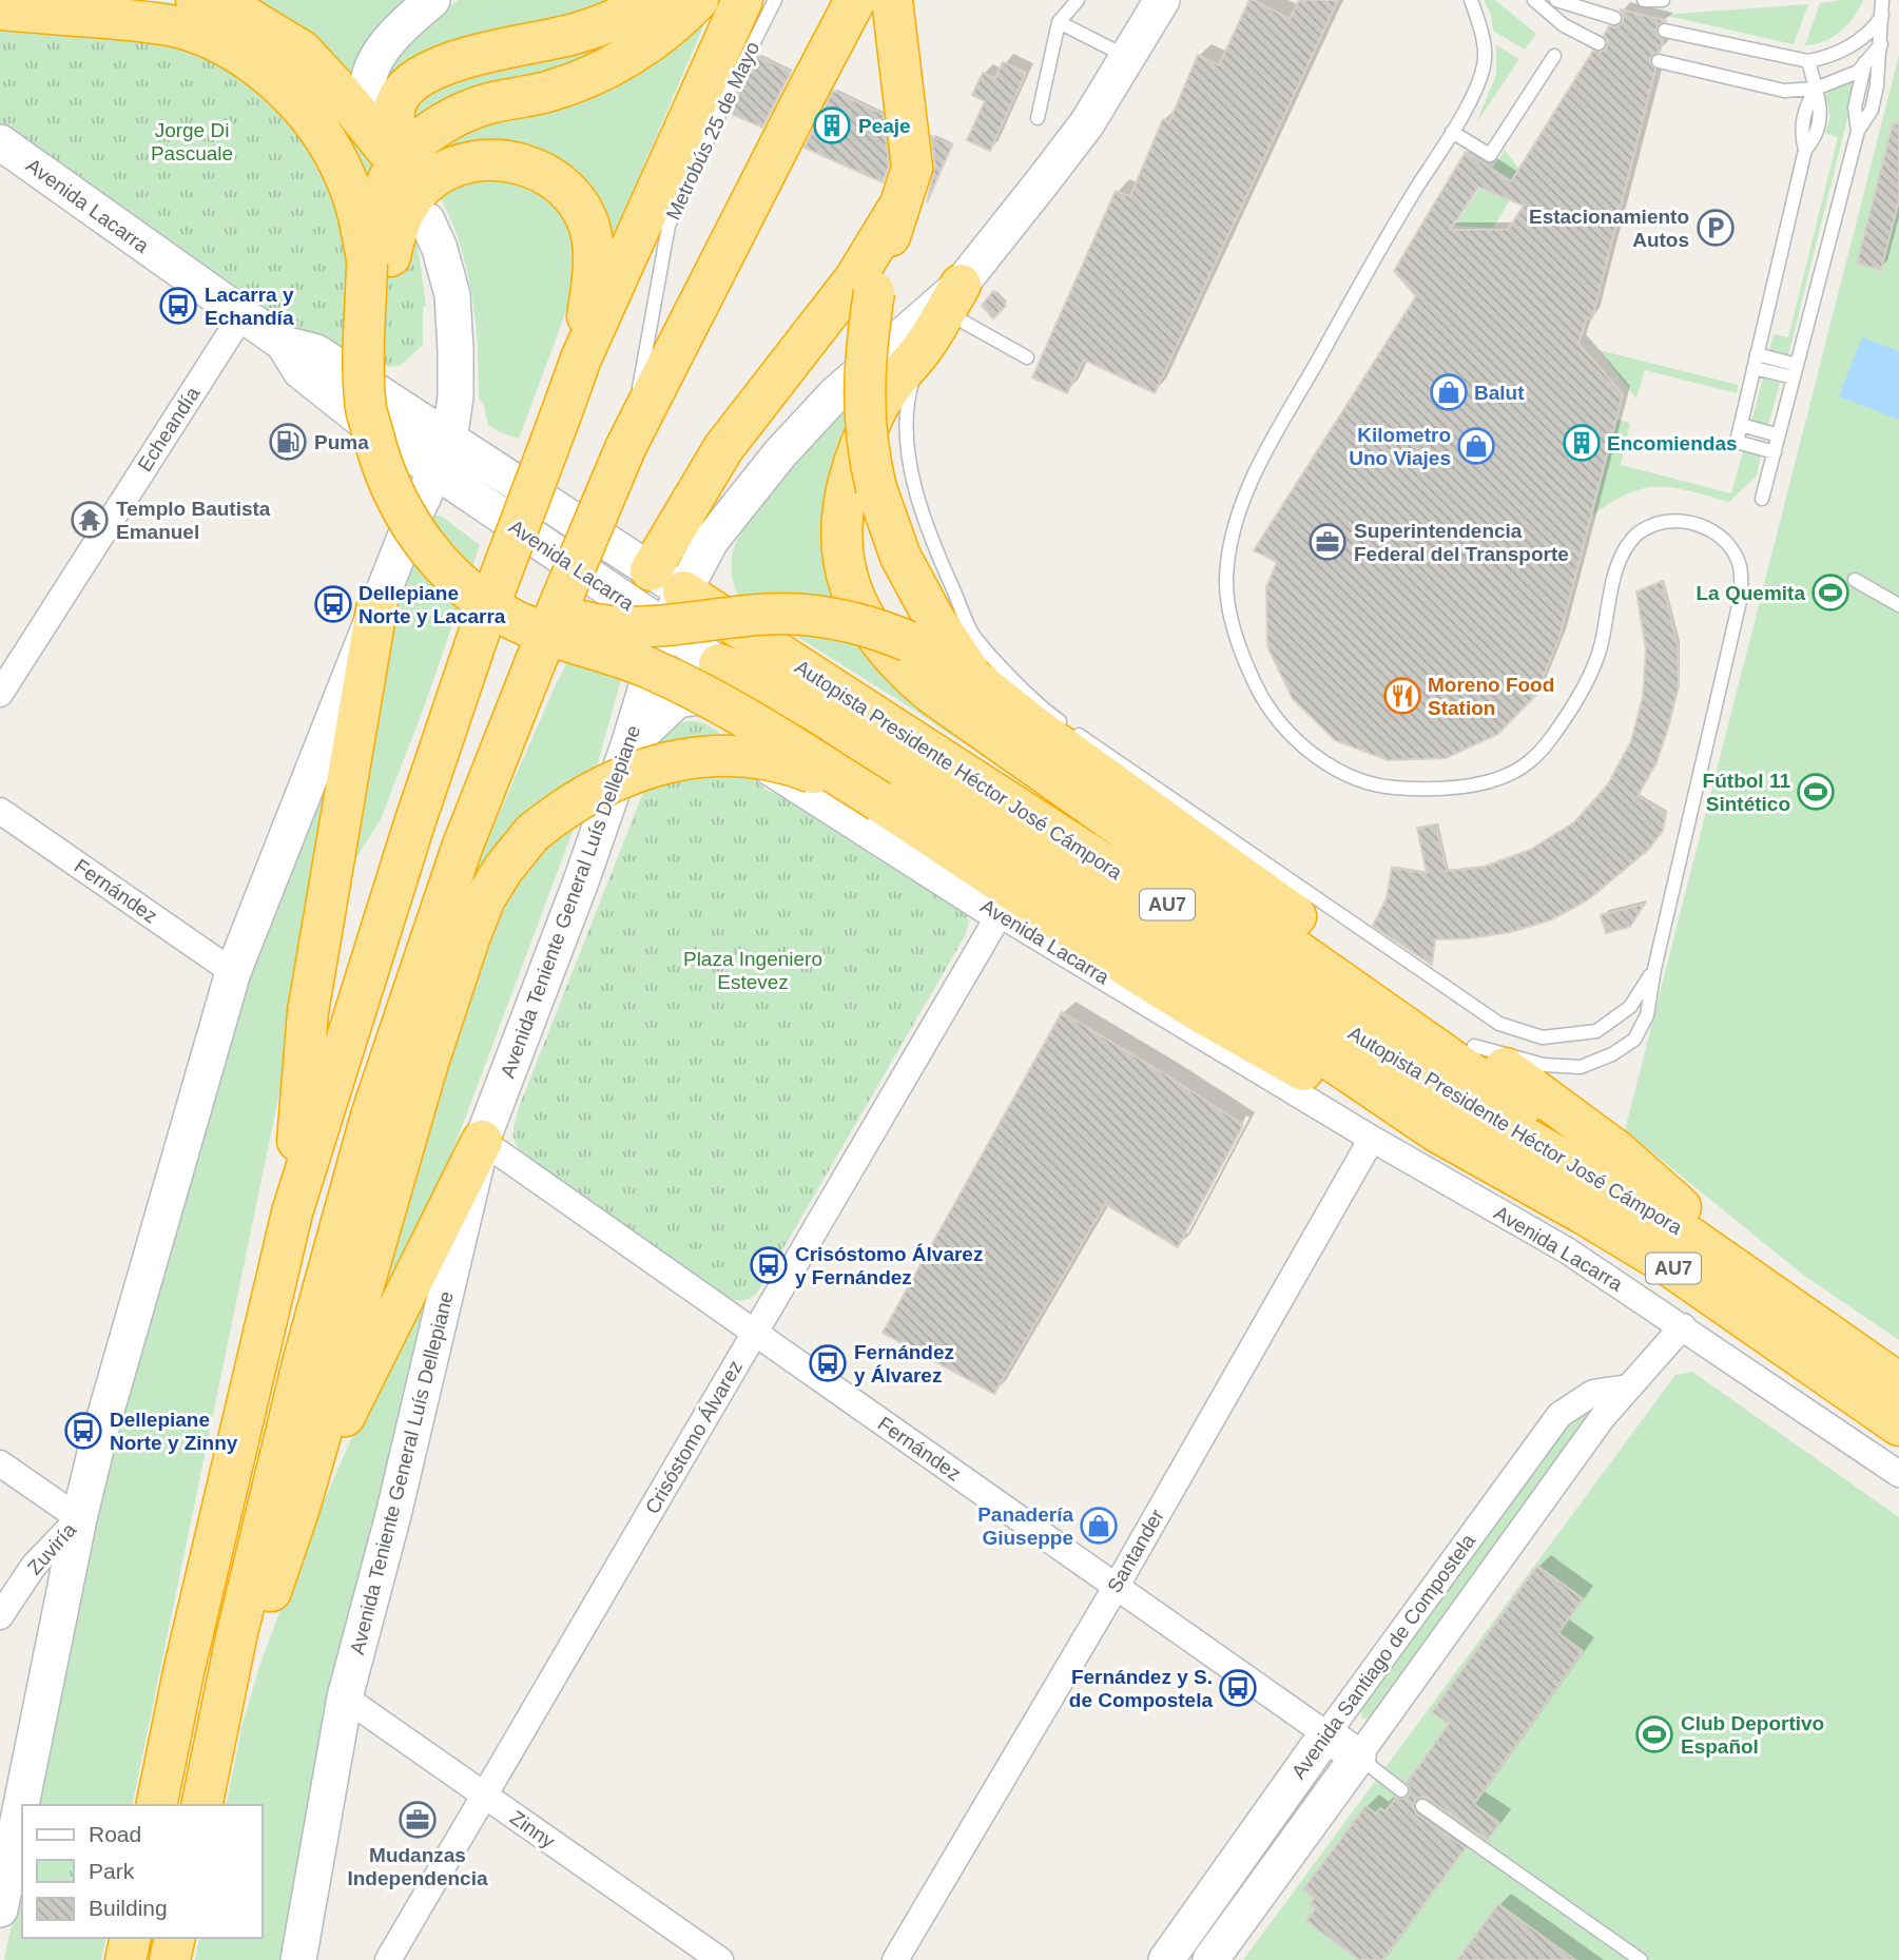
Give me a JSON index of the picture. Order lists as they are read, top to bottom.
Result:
{
  "streets": {
    "highway": ["Autopista Presidente Héctor José Cámpora", "AU7"],
    "street": [
      "Avenida Lacarra",
      "Echeandía",
      "Fernández",
      "Avenida Teniente General Luís Dellepiane",
      "Crisóstomo Álvarez",
      "Zuviría",
      "Santander",
      "Avenida Santiago de Compostela",
      "Zinny"
    ],
    "lane": ["Metrobús 25 de Mayo"]
  },
  "crossings": [
    ["Avenida Lacarra", "Echeandía"],
    ["Avenida Lacarra", "Autopista Presidente Héctor José Cámpora"],
    ["Avenida Lacarra", "Avenida Teniente General Luís Dellepiane"],
    ["Avenida Lacarra", "Crisóstomo Álvarez"],
    ["Avenida Lacarra", "Santander"],
    ["Avenida Lacarra", "Avenida Santiago de Compostela"],
    ["Autopista Presidente Héctor José Cámpora", "Avenida Teniente General Luís Dellepiane"],
    ["Fernández", "Avenida Teniente General Luís Dellepiane"],
    ["Fernández", "Crisóstomo Álvarez"],
    ["Fernández", "Santander"],
    ["Fernández", "Avenida Santiago de Compostela"],
    ["Avenida Teniente General Luís Dellepiane", "Zinny"],
    ["Crisóstomo Álvarez", "Zinny"]
  ],
  "parks": ["Jorge Di Pascuale", "Plaza Ingeniero Estevez"],
  "places": {
    "building": ["Peaje", "Encomiendas"],
    "parking": ["Estacionamiento Autos"],
    "bus stop": [
      "Lacarra y Echandía",
      "Dellepiane Norte y Lacarra",
      "Crisóstomo Álvarez y Fernández",
      "Fernández y Álvarez",
      "Dellepiane Norte y Zinny",
      "Fernández y S. de Compostela"
    ],
    "shop": ["Balut", "Kilometro Uno Viajes", "Panadería Giuseppe"],
    "fuel station": ["Puma"],
    "temple": ["Templo Bautista Emanuel"],
    "office": ["Superintendencia Federal del Transporte", "Mudanzas Independencia"],
    "sports": ["La Quemita", "Fútbol 11 Sintético", "Club Deportivo Español"],
    "restaurant": ["Moreno Food Station"]
  },
  "legend": ["Road", "Park", "Building"]
}
